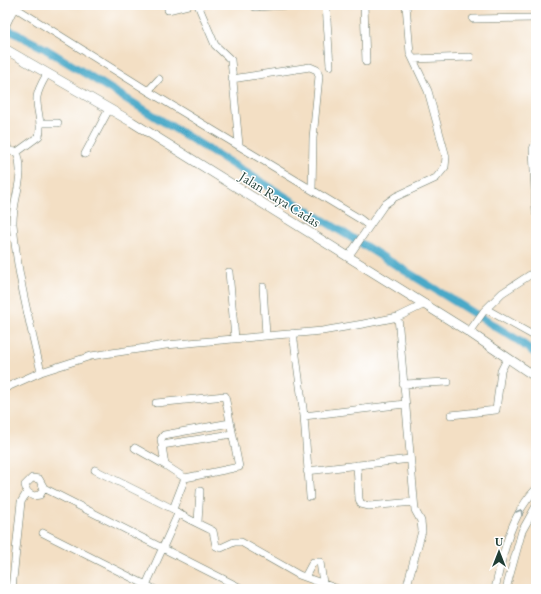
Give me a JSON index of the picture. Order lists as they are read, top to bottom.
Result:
{
  "streets": {
    "street": ["Jalan Raya Cadas"]
  },
  "north": "top"
}
